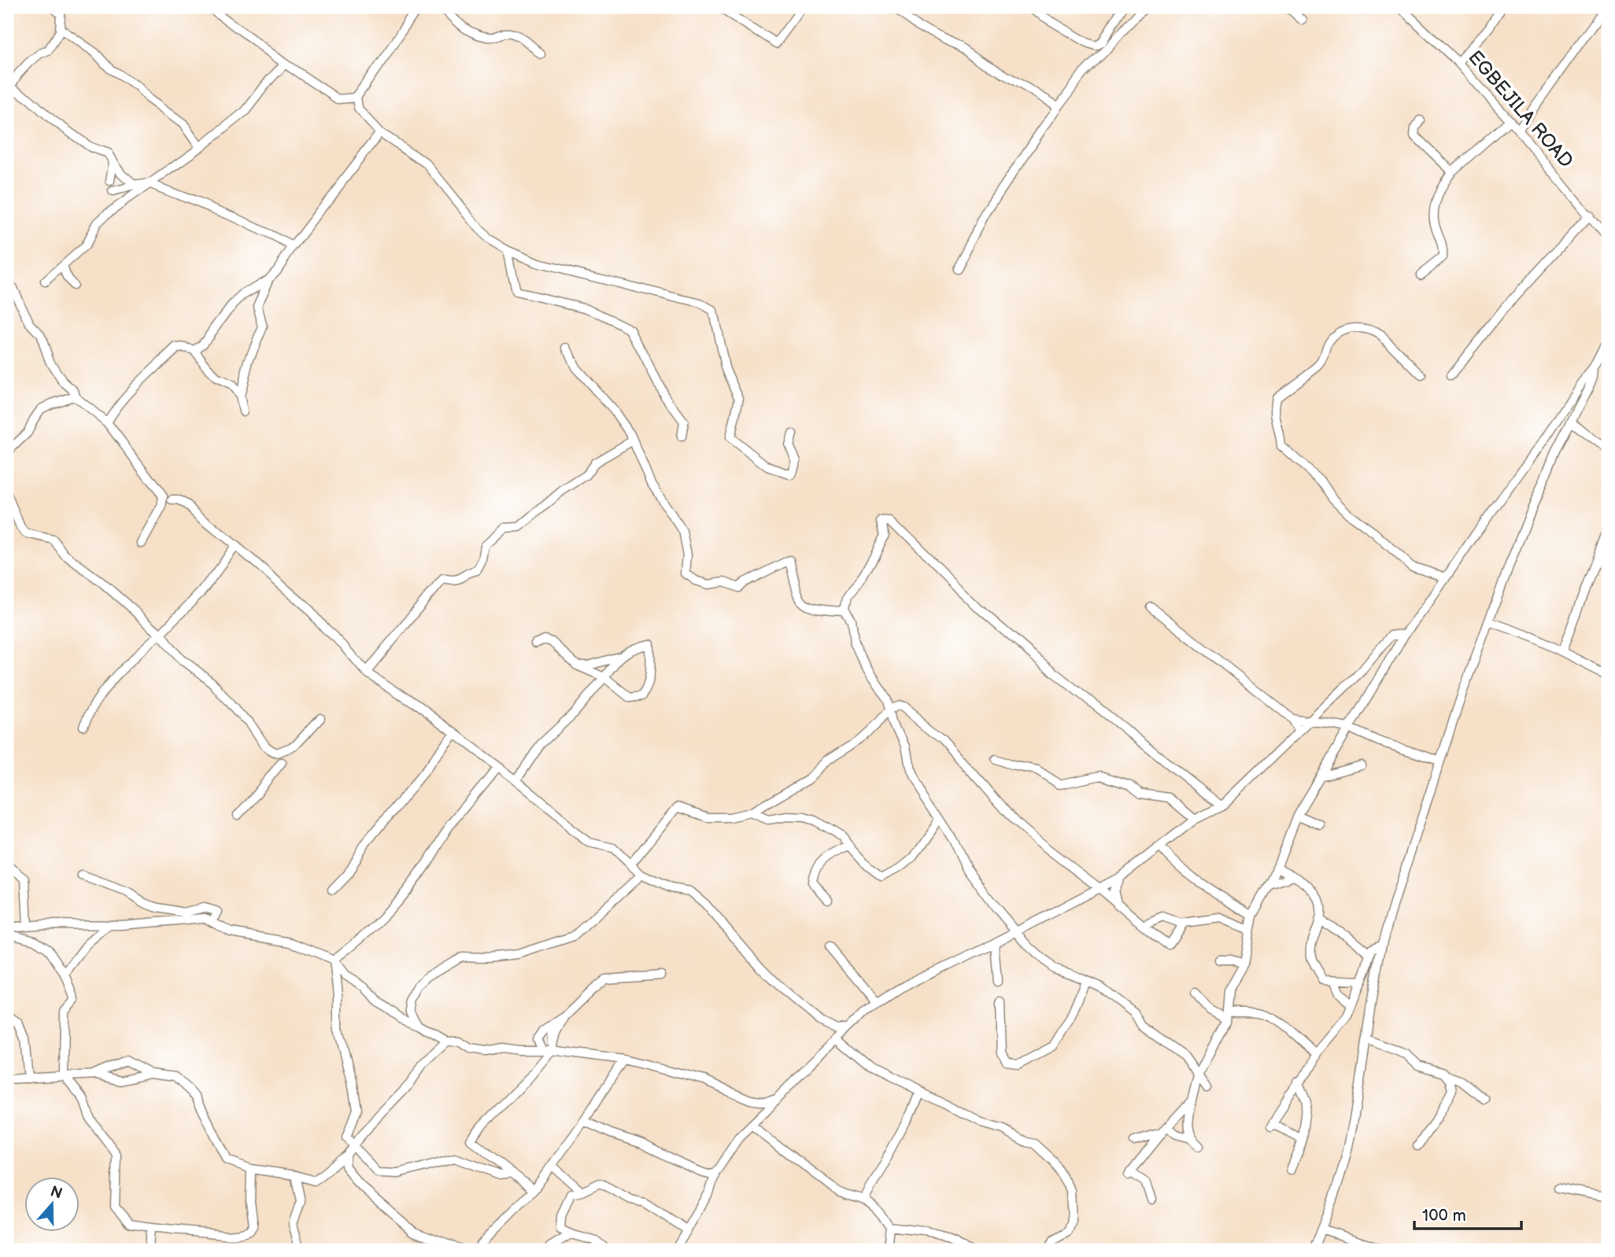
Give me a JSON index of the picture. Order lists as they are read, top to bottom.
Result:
{
  "streets": {
    "street": ["EGBEJILA ROAD"]
  },
  "scale_bar": "100 m",
  "north": "top"
}
